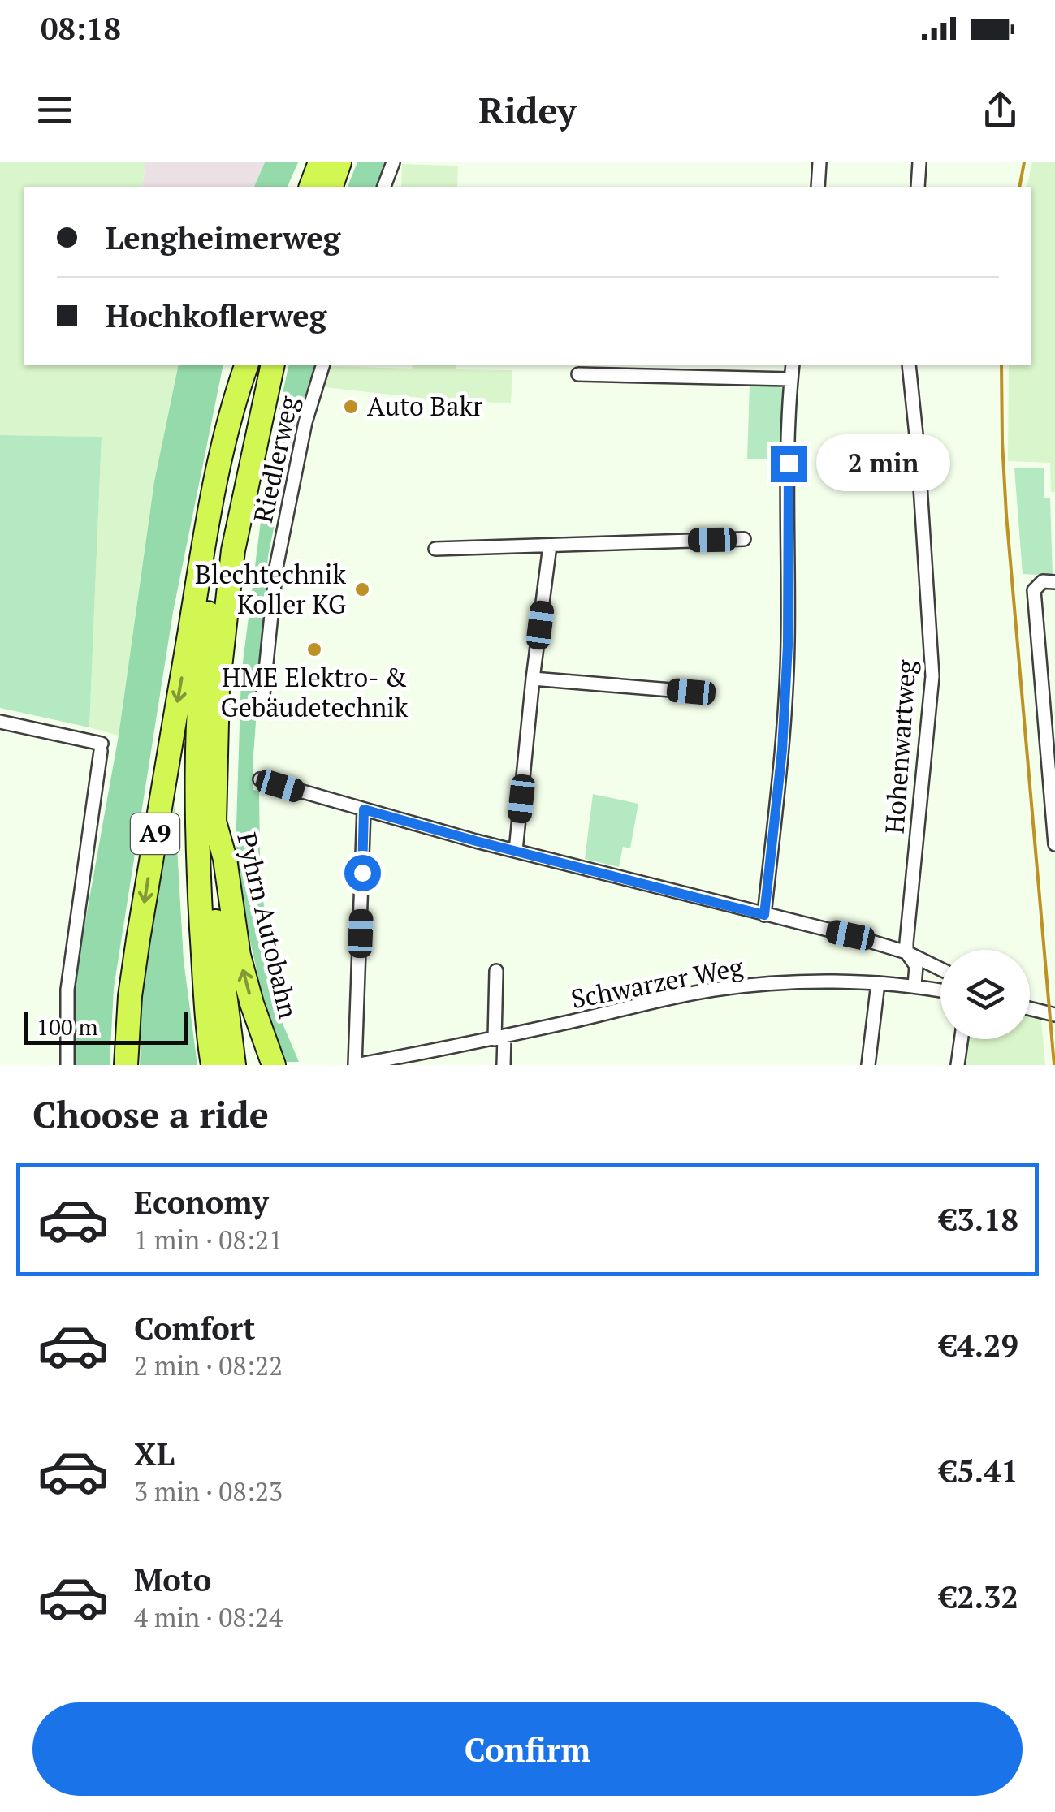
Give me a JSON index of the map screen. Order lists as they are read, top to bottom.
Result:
{
  "streets": {
    "highway": ["A9", "Pyhrn Autobahn"],
    "street": ["Riedlerweg", "Hohenwartweg", "Schwarzer Weg"]
  },
  "crossings": [
    ["Hohenwartweg", "Schwarzer Weg"]
  ],
  "places": ["Auto Bakr", "Blechtechnik Koller KG", "HME Elektro- & Gebäudetechnik"],
  "scale_bar": "100 m",
  "page": {
    "status": "08:18",
    "header": "Ridey",
    "banner": ["Lengheimerweg", "Hochkoflerweg"],
    "bubble": "2 min",
    "scale": "100 m",
    "heading": "Choose a ride",
    "list": [
      {
        "name": "Economy",
        "note": "1 min · 08:21",
        "value": "€3.18"
      },
      {
        "name": "Comfort",
        "note": "2 min · 08:22",
        "value": "€4.29"
      },
      {
        "name": "XL",
        "note": "3 min · 08:23",
        "value": "€5.41"
      },
      {
        "name": "Moto",
        "note": "4 min · 08:24",
        "value": "€2.32"
      }
    ],
    "buttons": "Confirm"
  }
}
